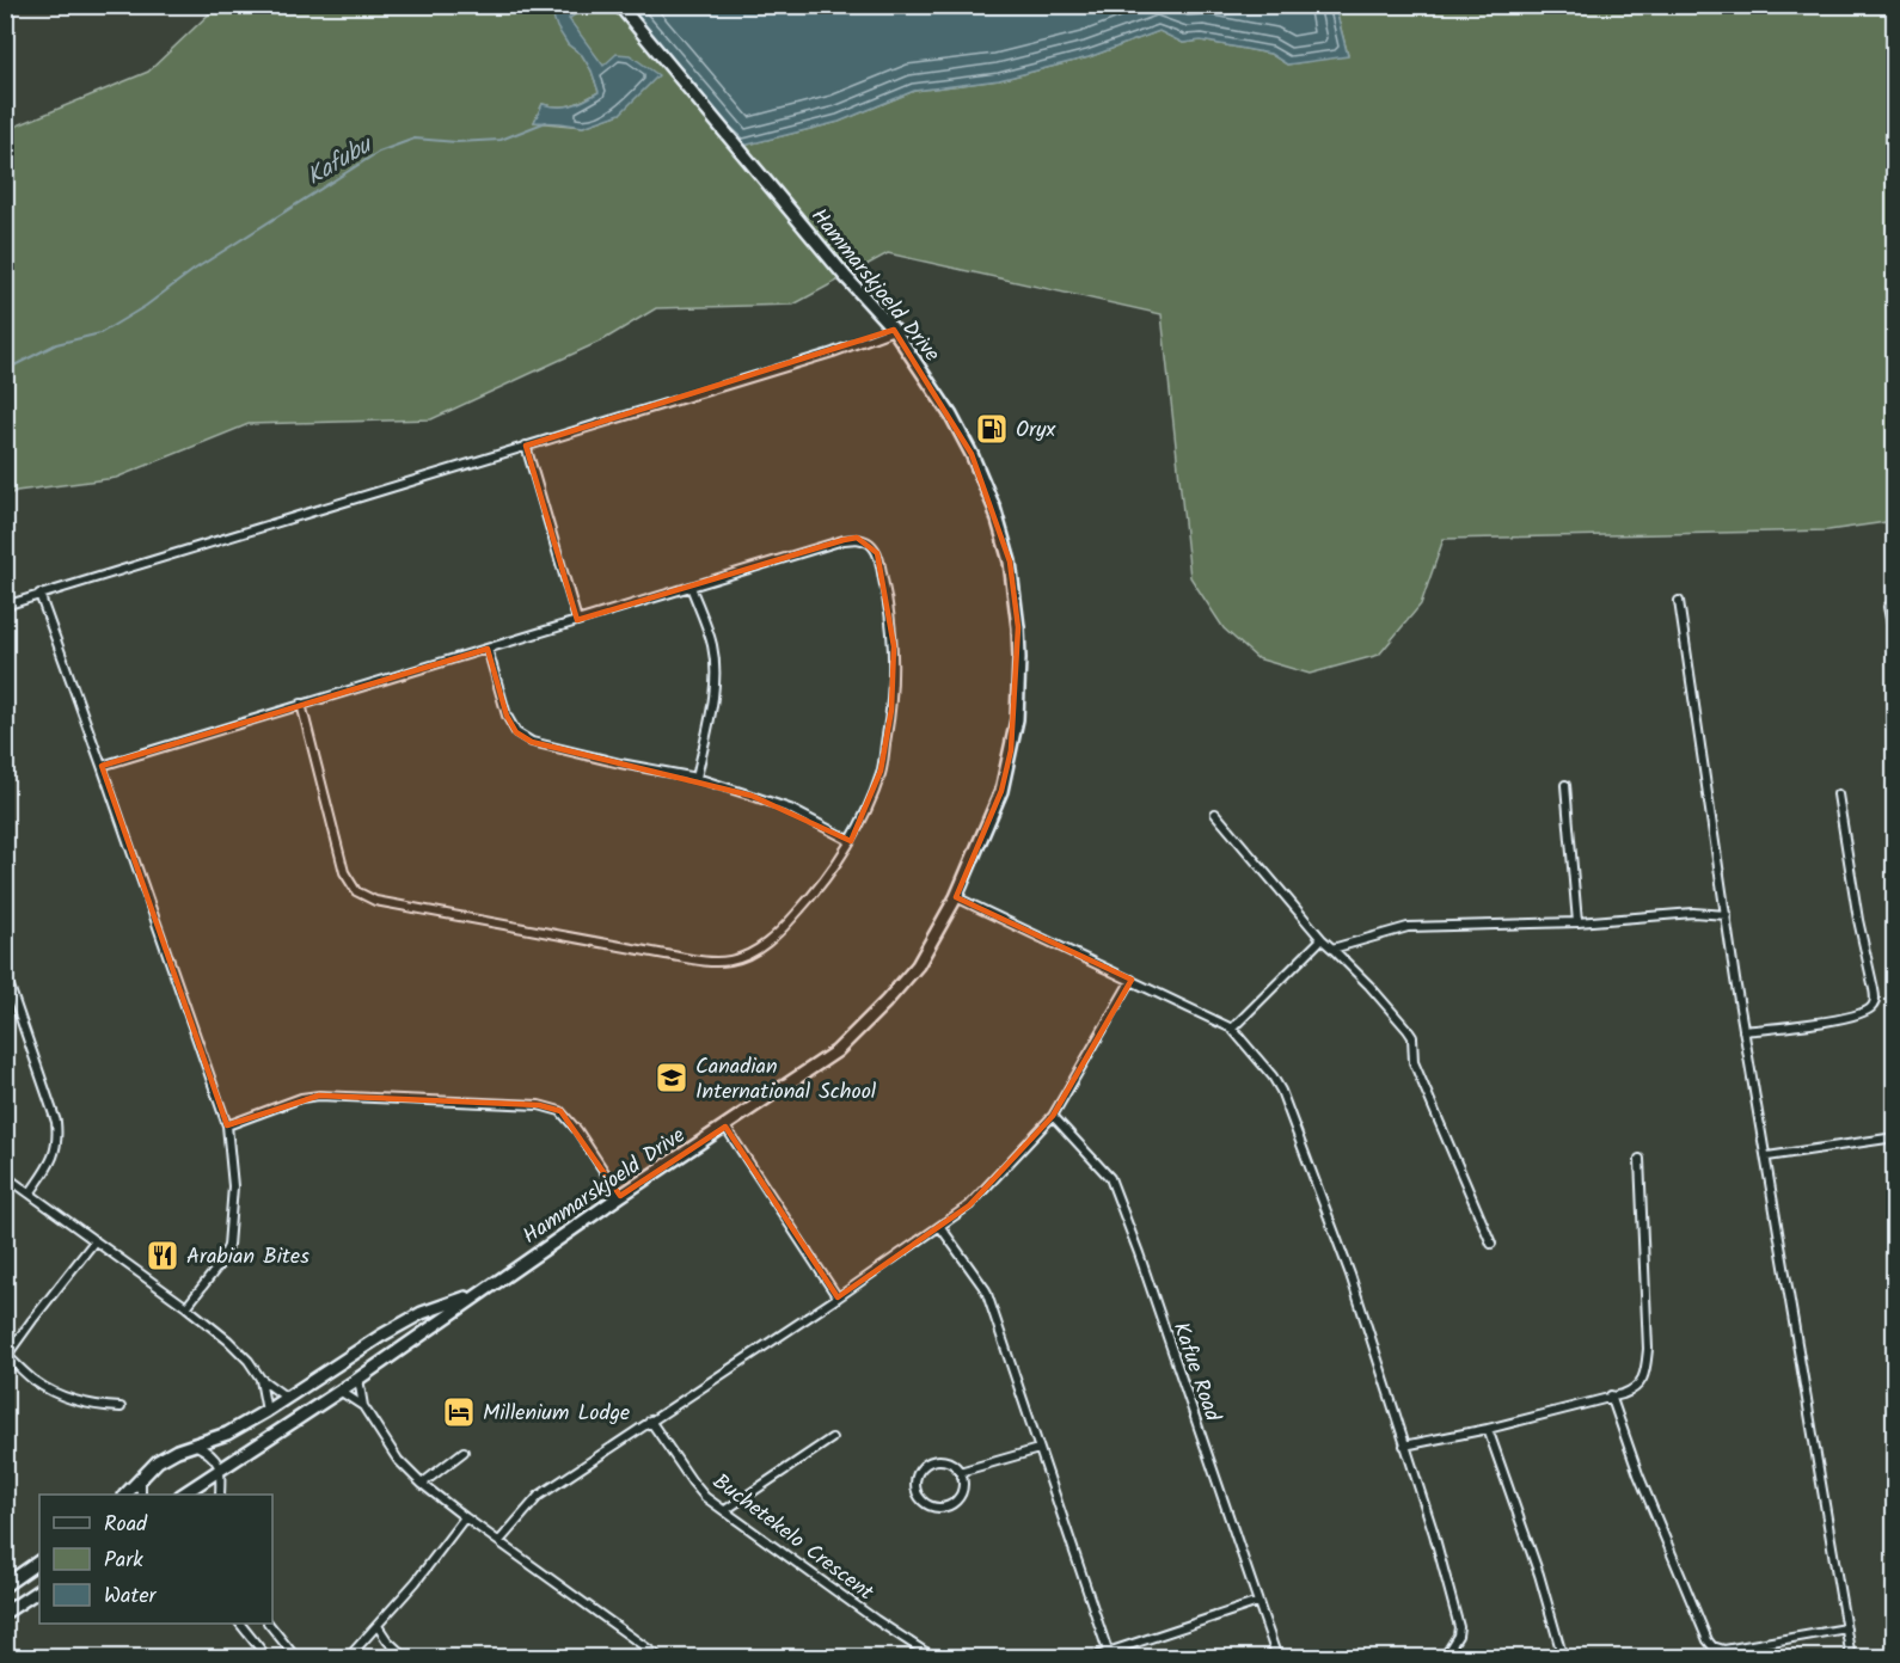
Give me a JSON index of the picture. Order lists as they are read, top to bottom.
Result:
{
  "streets": {
    "main road": ["Hammarskjoeld Drive"],
    "street": ["Kafue Road", "Buchetekelo Crescent"]
  },
  "water": ["Kafubu"],
  "places": {
    "fuel station": ["Oryx"],
    "school or university": ["Canadian International School"],
    "restaurant": ["Arabian Bites"],
    "hotel": ["Millenium Lodge"]
  },
  "legend": ["Road", "Park", "Water"]
}
